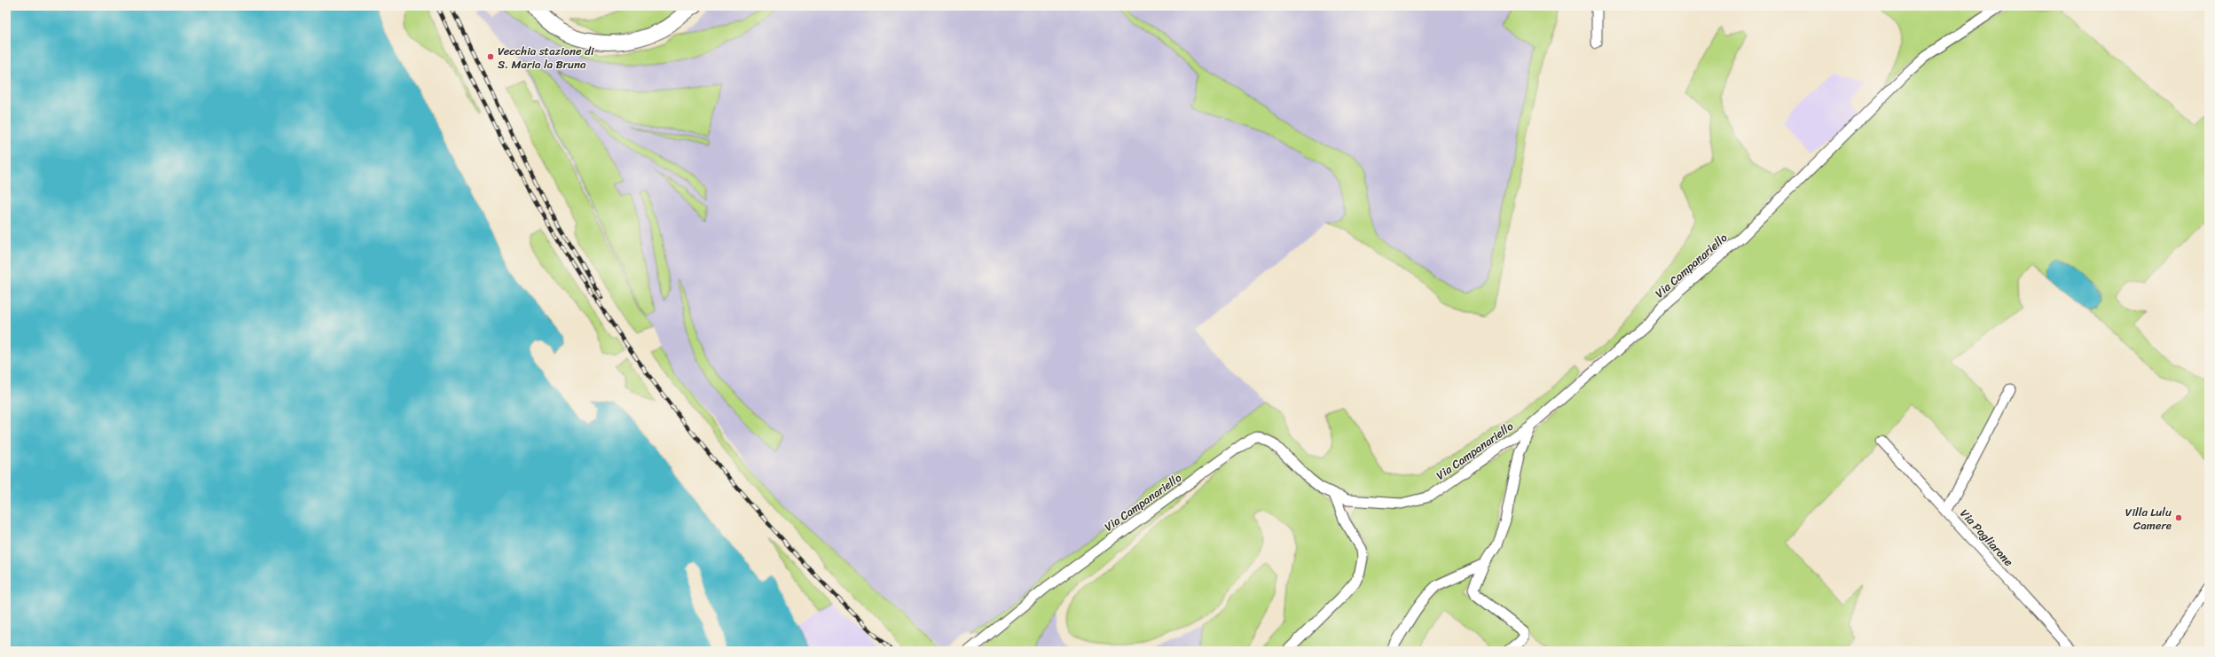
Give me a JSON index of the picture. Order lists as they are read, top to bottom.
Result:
{
  "streets": {
    "street": ["Via Campanariello", "Via Pagliarone"]
  },
  "places": ["Vecchia stazione di S. Maria la Bruna", "Villa Lulu Camere"]
}
